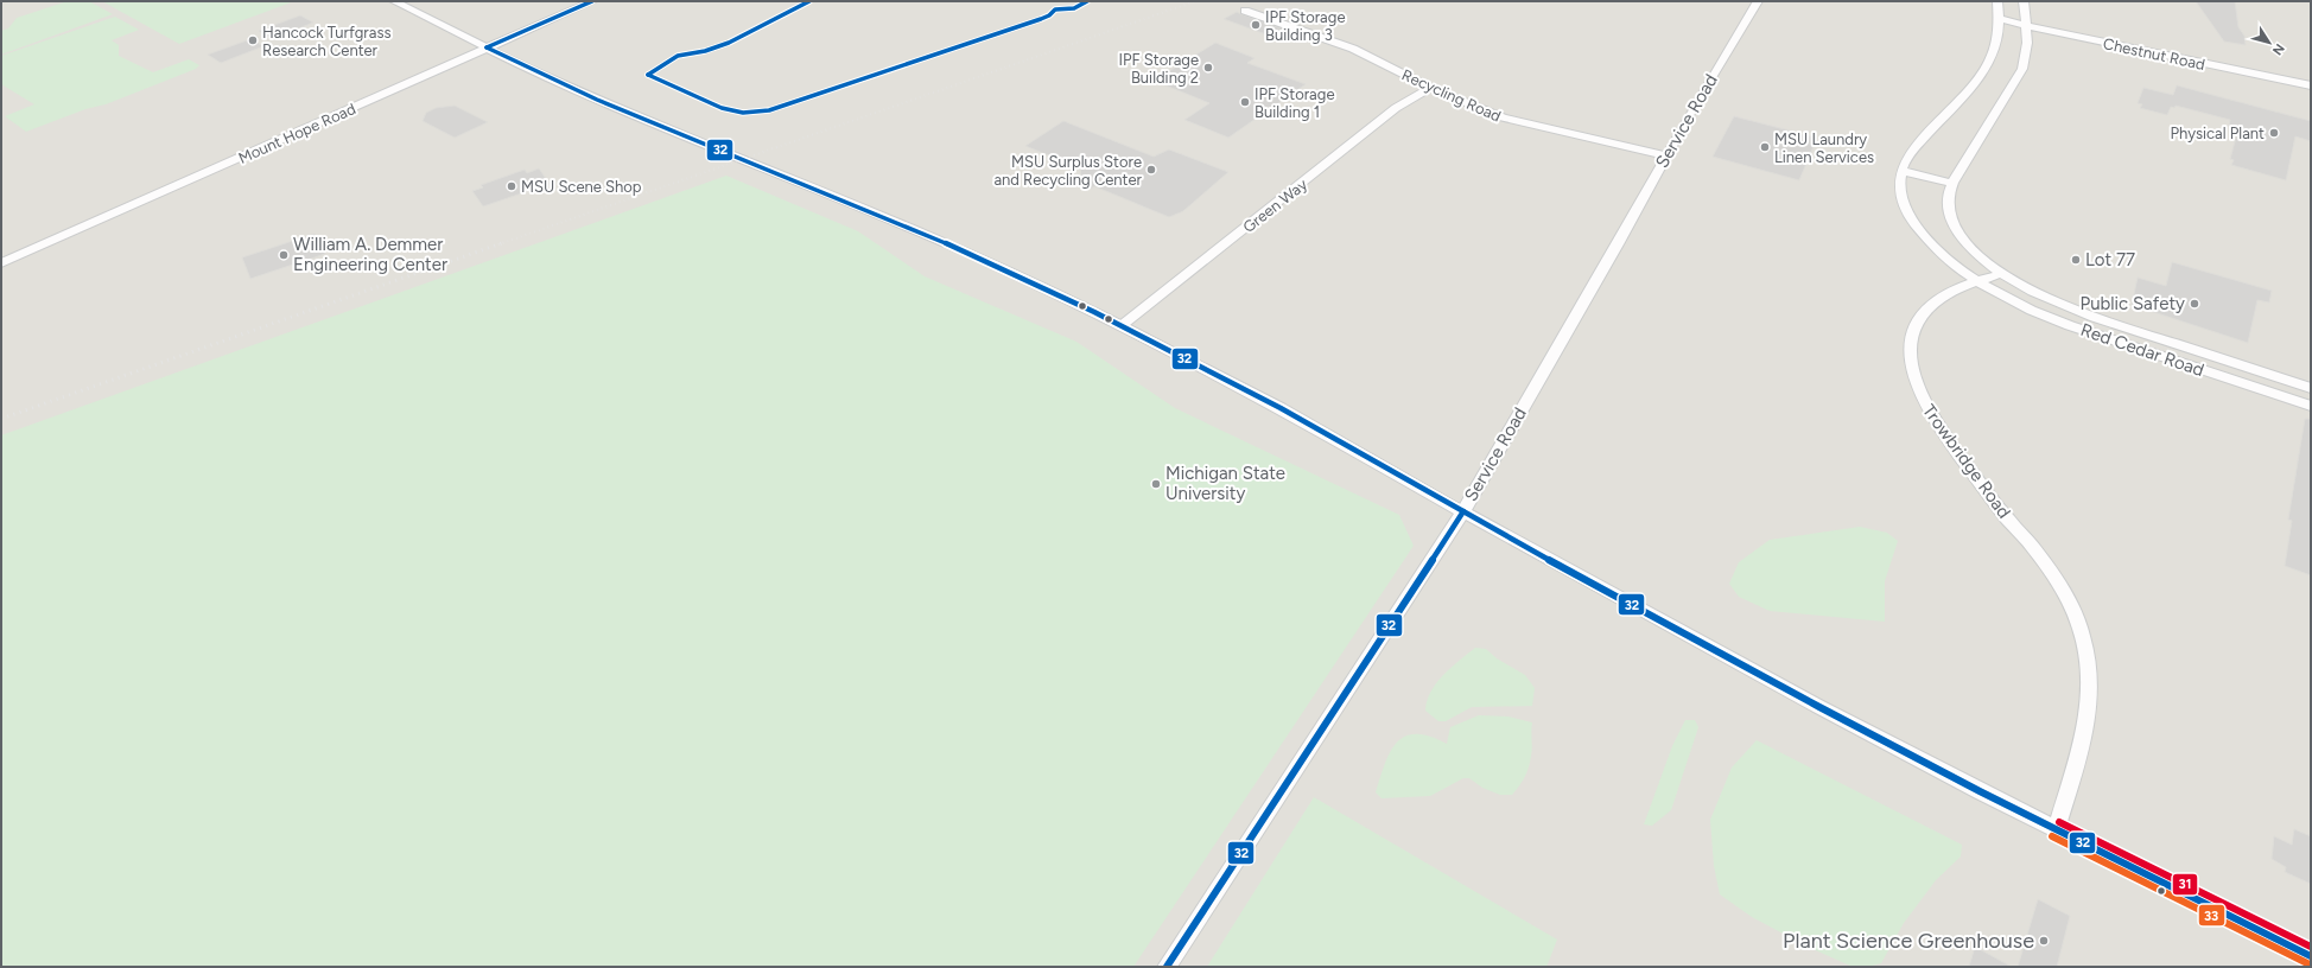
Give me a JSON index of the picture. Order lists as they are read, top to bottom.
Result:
{
  "streets": {
    "street": [
      "Chestnut Road",
      "Recycling Road",
      "Service Road",
      "Mount Hope Road",
      "Green Way",
      "Red Cedar Road",
      "Trowbridge Road"
    ]
  },
  "crossings": [
    ["Recycling Road", "Service Road"],
    ["Recycling Road", "Green Way"],
    ["Red Cedar Road", "Trowbridge Road"]
  ],
  "places": [
    "IPF Storage Building 3",
    "Hancock Turfgrass Research Center",
    "IPF Storage Building 2",
    "IPF Storage Building 1",
    "Physical Plant",
    "MSU Laundry Linen Services",
    "MSU Surplus Store and Recycling Center",
    "MSU Scene Shop",
    "William A. Demmer Engineering Center",
    "Lot 77",
    "Public Safety",
    "Michigan State University",
    "Plant Science Greenhouse"
  ],
  "lines": ["transit line 32", "transit line 31", "transit line 33"],
  "north": "bottom right"
}
